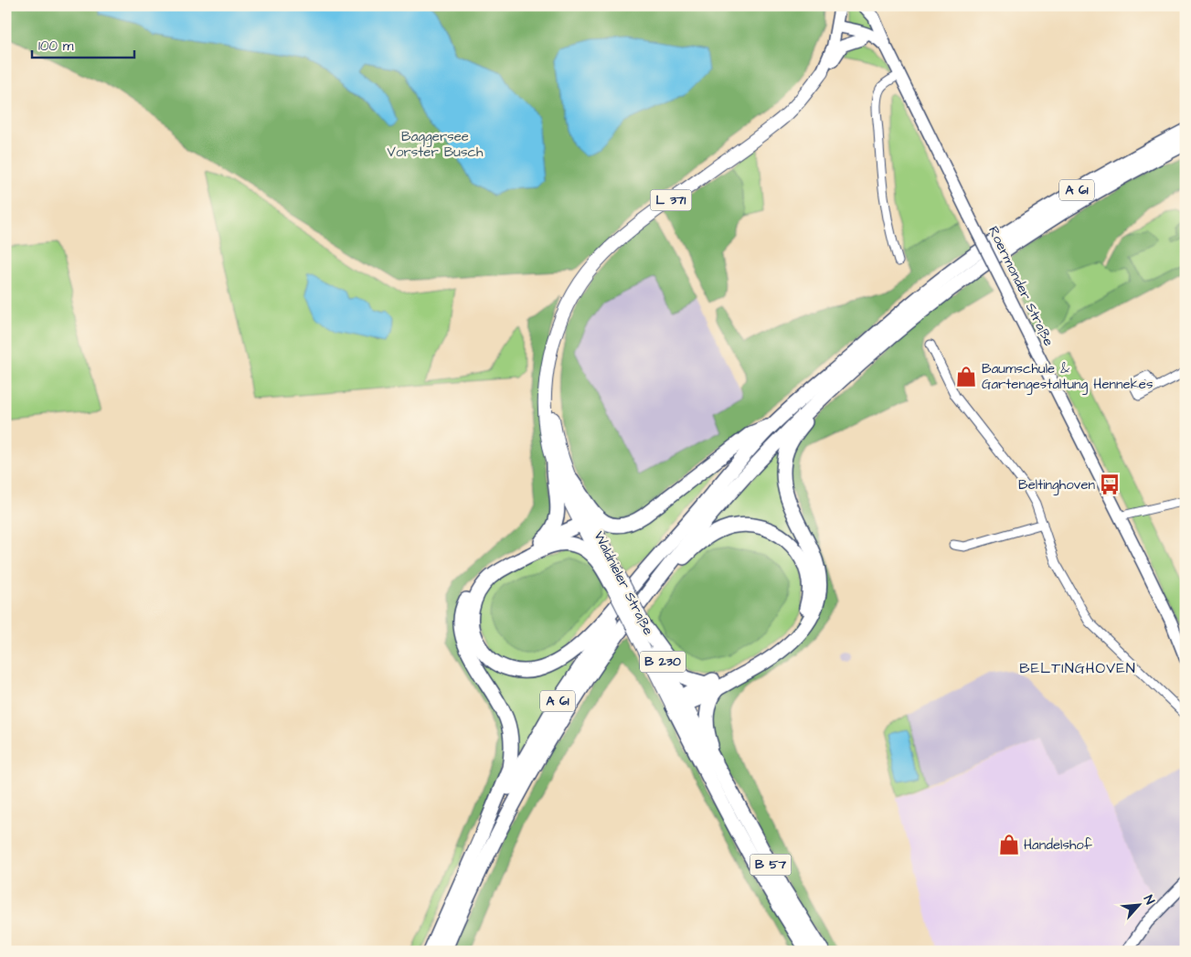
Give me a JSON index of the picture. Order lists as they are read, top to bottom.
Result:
{
  "streets": {
    "highway": ["A 61", "Waldnieler Straße", "B 57"],
    "main road": ["L 371", "Roermonder Straße", "B 230"]
  },
  "crossings": [
    ["A 61", "Waldnieler Straße"],
    ["Roermonder Straße", "Waldnieler Straße"]
  ],
  "districts": ["BELTINGHOVEN"],
  "parks": ["Baggersee Vorster Busch"],
  "places": {
    "shop": ["Baumschule & Gartengestaltung Hennekes", "Handelshof"],
    "bus stop": ["Beltinghoven"]
  },
  "scale_bar": "100 m",
  "north": "top right"
}
